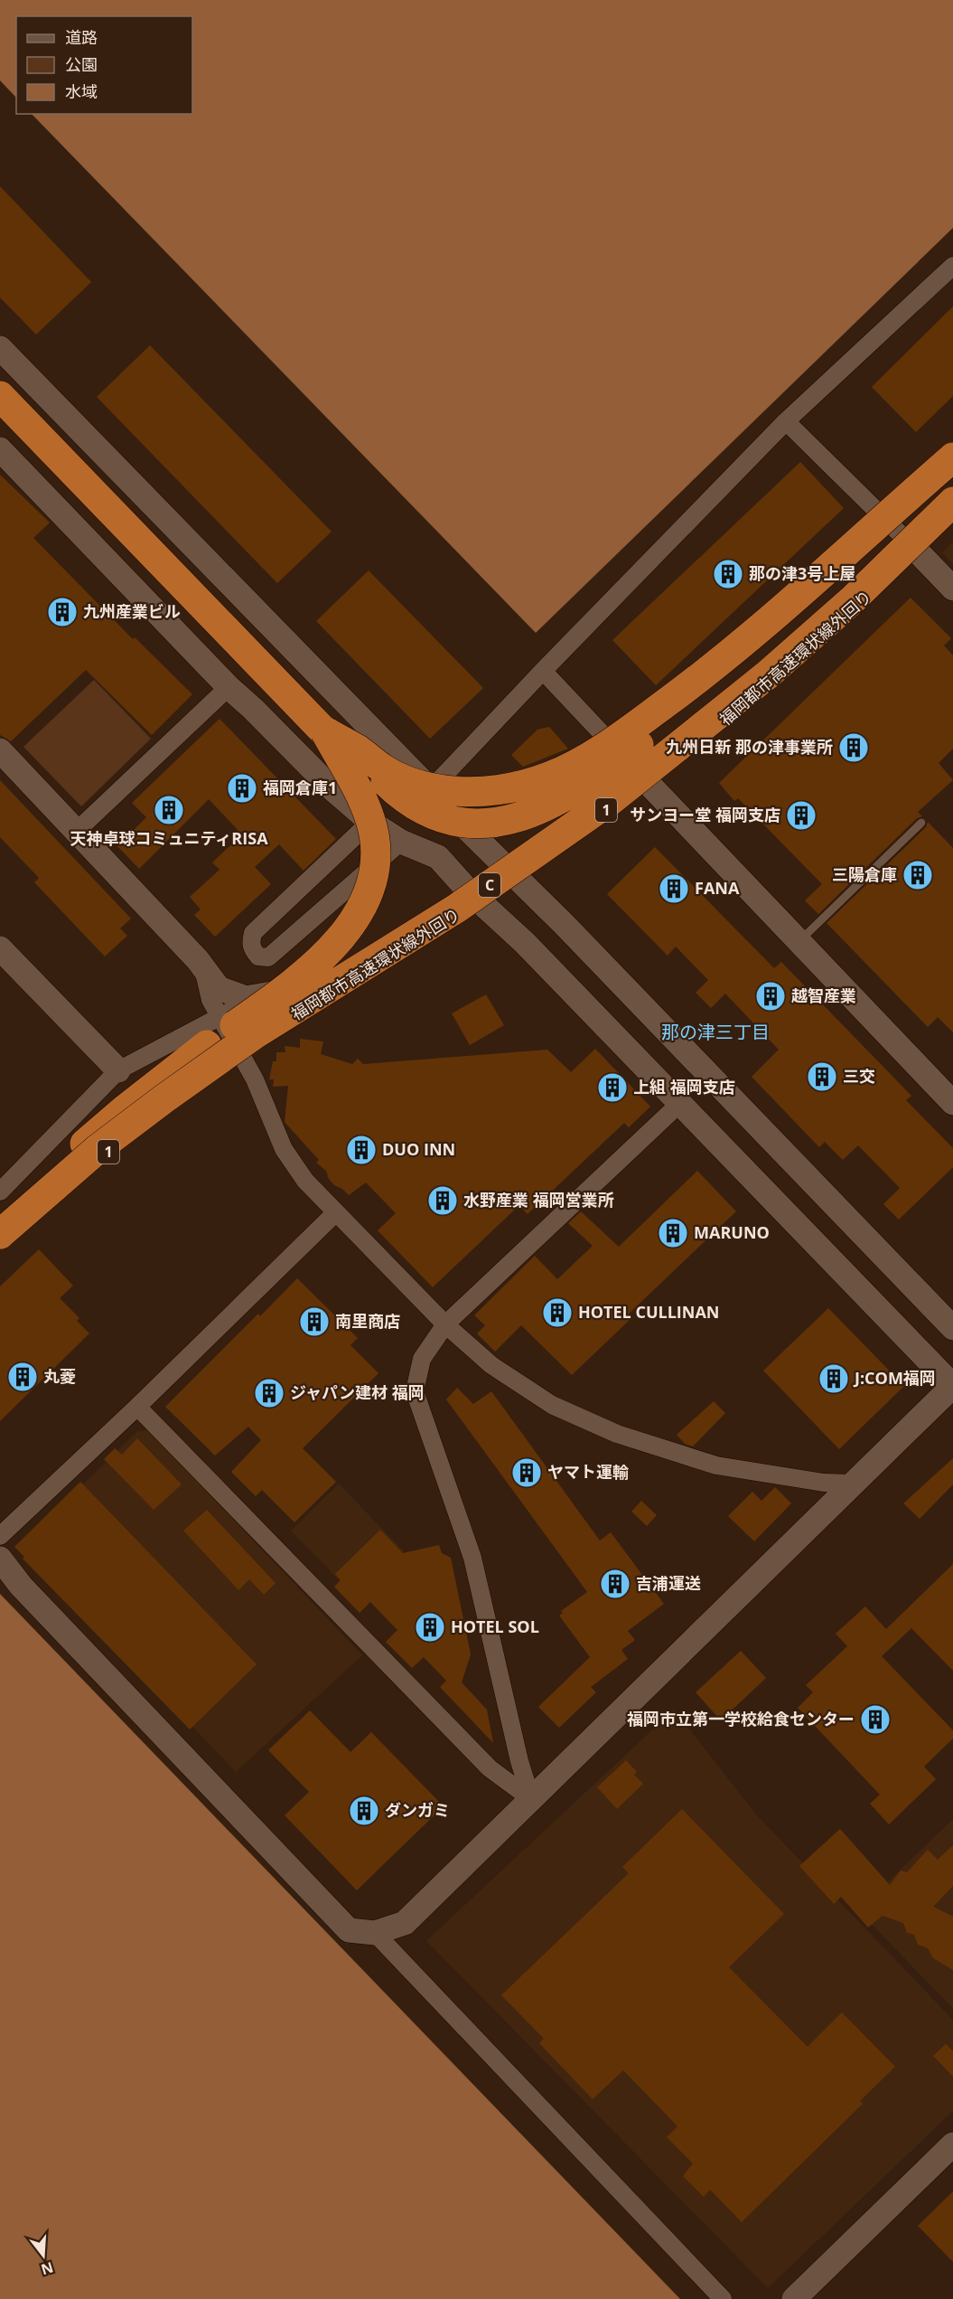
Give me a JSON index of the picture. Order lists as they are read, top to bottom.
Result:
{
  "streets": {
    "highway": ["福岡都市高速環状線外回り", "1", "C"]
  },
  "crossings": [
    ["福岡都市高速環状線外回り", "C"]
  ],
  "districts": ["那の津三丁目"],
  "places": {
    "building": [
      "那の津3号上屋",
      "九州産業ビル",
      "九州日新 那の津事業所",
      "福岡倉庫1",
      "天神卓球コミュニティRISA",
      "サンヨー堂 福岡支店",
      "三陽倉庫",
      "FANA",
      "越智産業",
      "三交",
      "上組 福岡支店",
      "DUO INN",
      "水野産業 福岡営業所",
      "MARUNO",
      "HOTEL CULLINAN",
      "南里商店",
      "丸菱",
      "J:COM福岡",
      "ジャパン建材 福岡",
      "ヤマト運輸",
      "吉浦運送",
      "HOTEL SOL",
      "福岡市立第一学校給食センター",
      "ダンガミ"
    ]
  },
  "legend": ["道路", "公園", "水域"],
  "north": "bottom"
}
